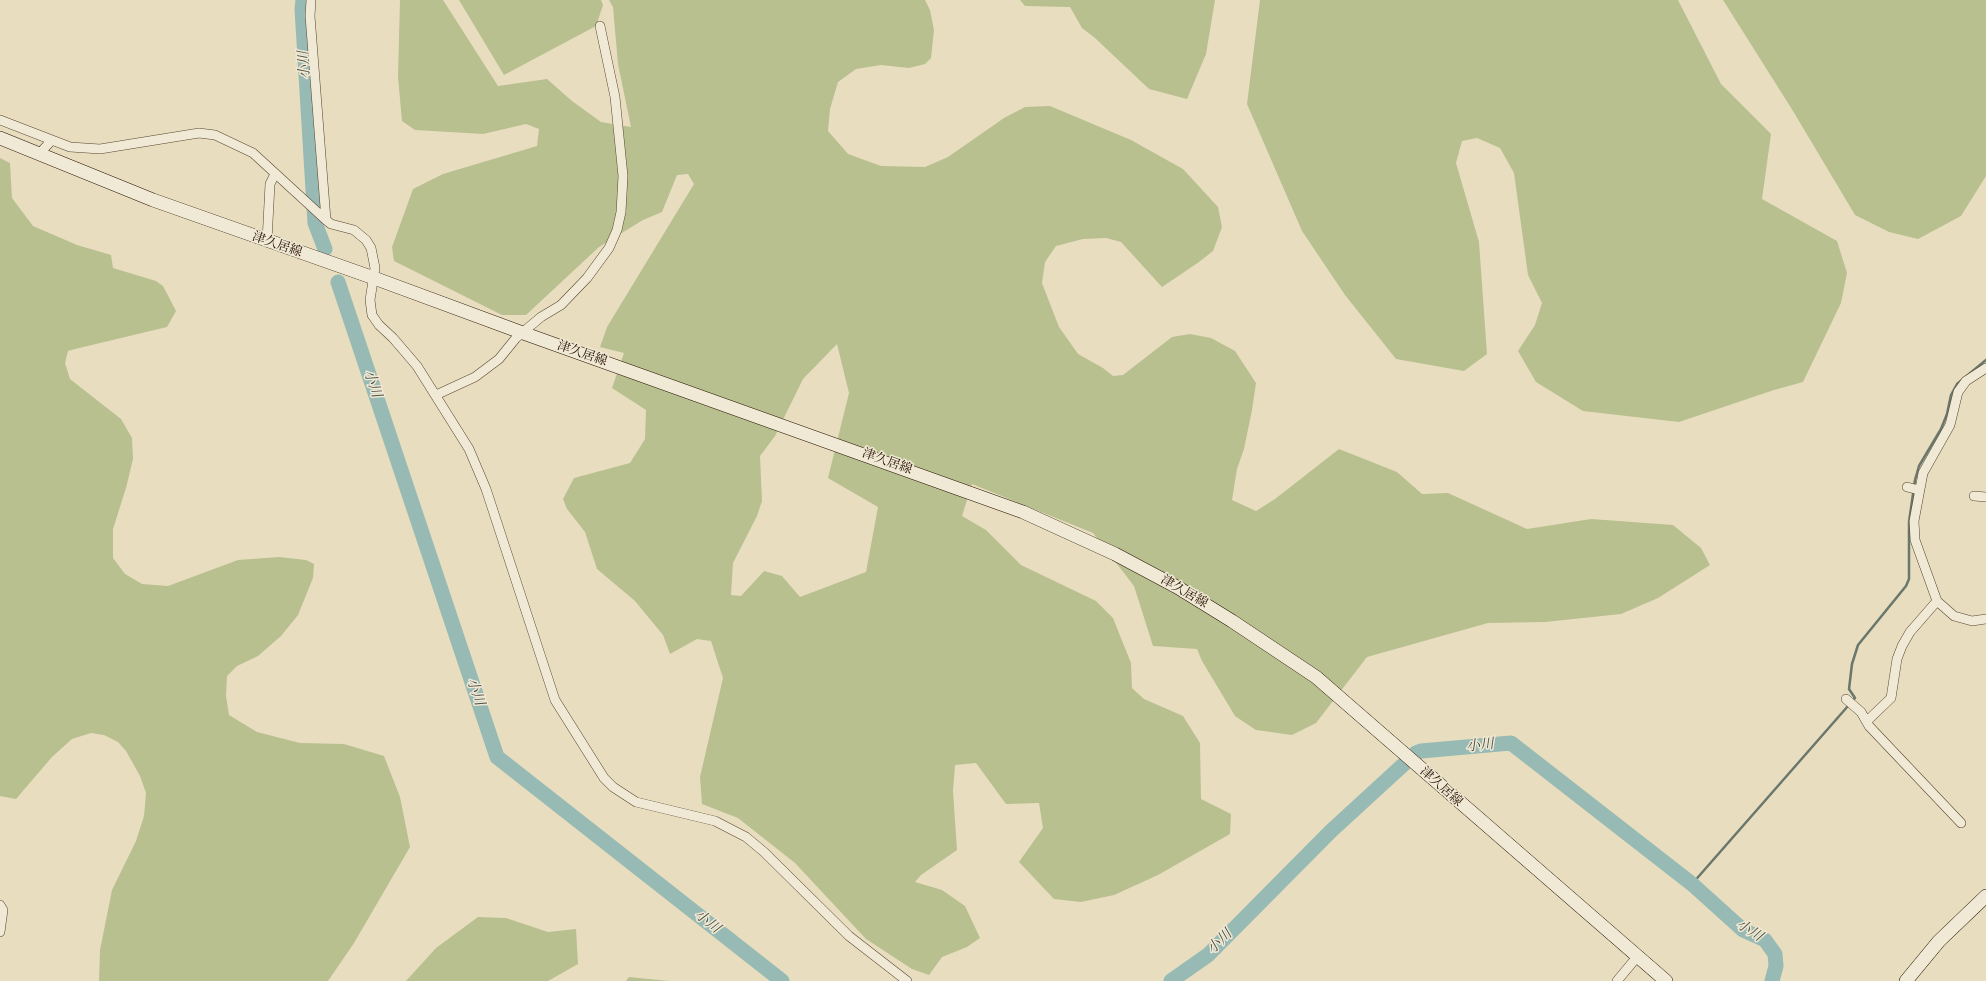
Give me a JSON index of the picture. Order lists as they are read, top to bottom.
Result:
{
  "streets": {
    "main road": ["津久居線"]
  },
  "water": ["小川"]
}
